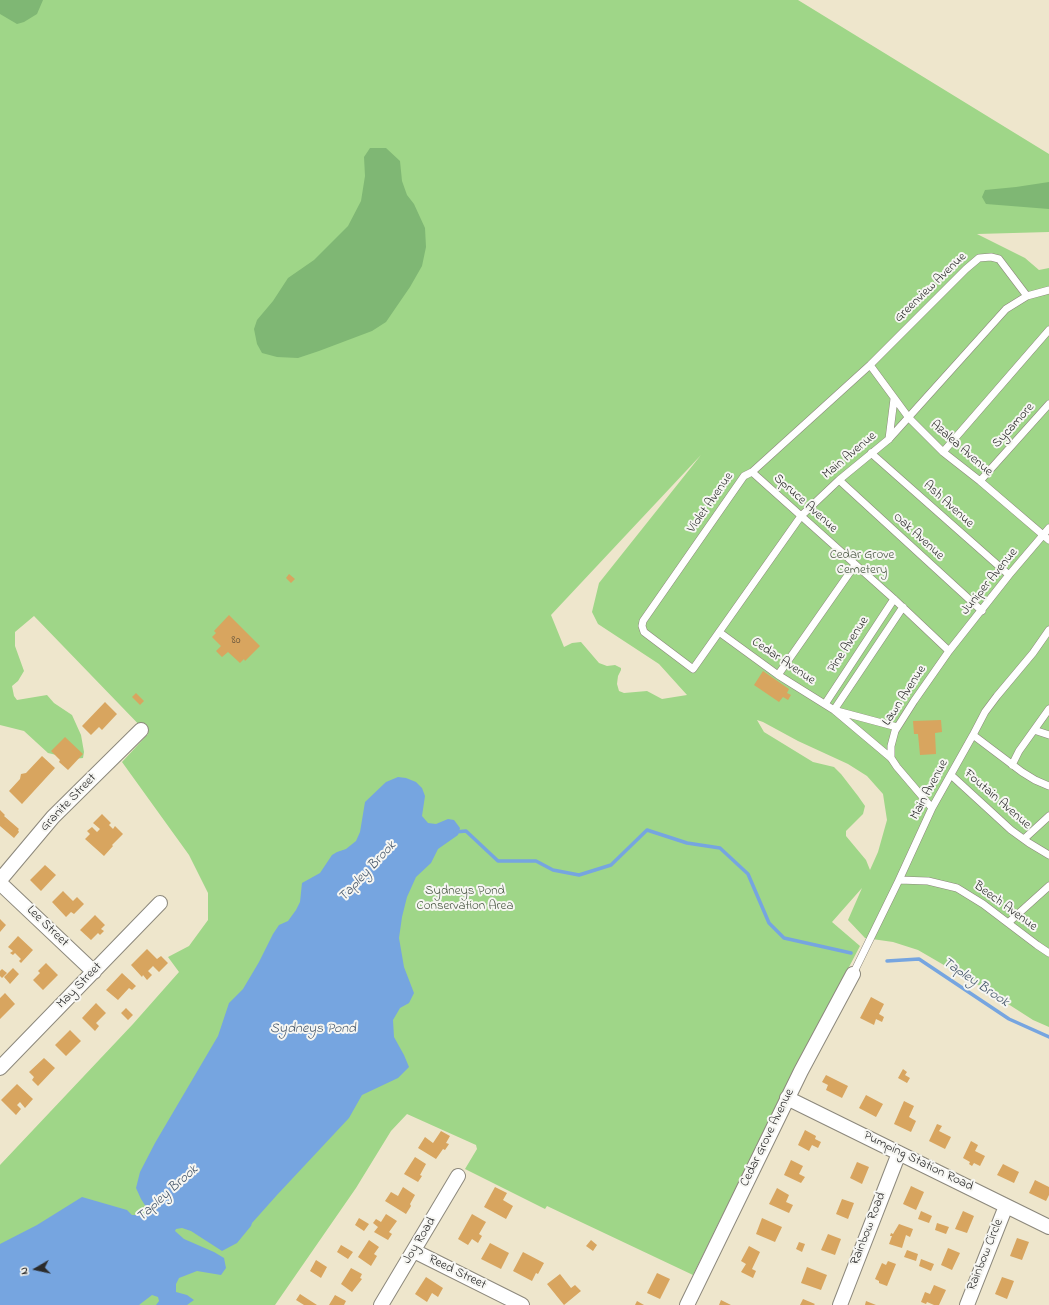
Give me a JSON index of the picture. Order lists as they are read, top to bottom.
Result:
{
  "streets": {
    "street": [
      "Granite Street",
      "Lee Street",
      "May Street",
      "Cedar Grove Avenue",
      "Pumping Station Road",
      "Rainbow Road",
      "Joy Road",
      "Rainbow Circle",
      "Reed Street"
    ],
    "lane": [
      "Greenview Avenue",
      "Sycamore",
      "Azalea Avenue",
      "Main Avenue",
      "Violet Avenue",
      "Spruce Avenue",
      "Ash Avenue",
      "Oak Avenue",
      "Juniper Avenue",
      "Pine Avenue",
      "Cedar Avenue",
      "Lawn Avenue",
      "Foutain Avenue",
      "Beech Avenue"
    ]
  },
  "crossings": [
    ["Greenview Avenue", "Azalea Avenue"],
    ["Greenview Avenue", "Main Avenue"],
    ["Greenview Avenue", "Violet Avenue"],
    ["Sycamore", "Azalea Avenue"],
    ["Azalea Avenue", "Main Avenue"],
    ["Azalea Avenue", "Violet Avenue"],
    ["Azalea Avenue", "Juniper Avenue"],
    ["Main Avenue", "Violet Avenue"],
    ["Main Avenue", "Spruce Avenue"],
    ["Main Avenue", "Ash Avenue"],
    ["Main Avenue", "Oak Avenue"],
    ["Main Avenue", "Cedar Avenue"],
    ["Main Avenue", "Foutain Avenue"],
    ["Main Avenue", "Beech Avenue"],
    ["Main Avenue", "Cedar Grove Avenue"],
    ["Violet Avenue", "Spruce Avenue"],
    ["Spruce Avenue", "Juniper Avenue"],
    ["Spruce Avenue", "Pine Avenue"],
    ["Spruce Avenue", "Lawn Avenue"],
    ["Ash Avenue", "Juniper Avenue"],
    ["Oak Avenue", "Juniper Avenue"],
    ["Juniper Avenue", "Lawn Avenue"],
    ["Pine Avenue", "Cedar Avenue"],
    ["Cedar Avenue", "Lawn Avenue"],
    ["Granite Street", "Lee Street"],
    ["Lee Street", "May Street"],
    ["Cedar Grove Avenue", "Pumping Station Road"],
    ["Pumping Station Road", "Rainbow Road"],
    ["Pumping Station Road", "Rainbow Circle"],
    ["Joy Road", "Reed Street"]
  ],
  "water": ["Tapley Brook", "Sydneys Pond"],
  "parks": ["Cedar Grove Cemetery", "Sydneys Pond Conservation Area"],
  "house_numbers": ["80"],
  "north": "left"
}
